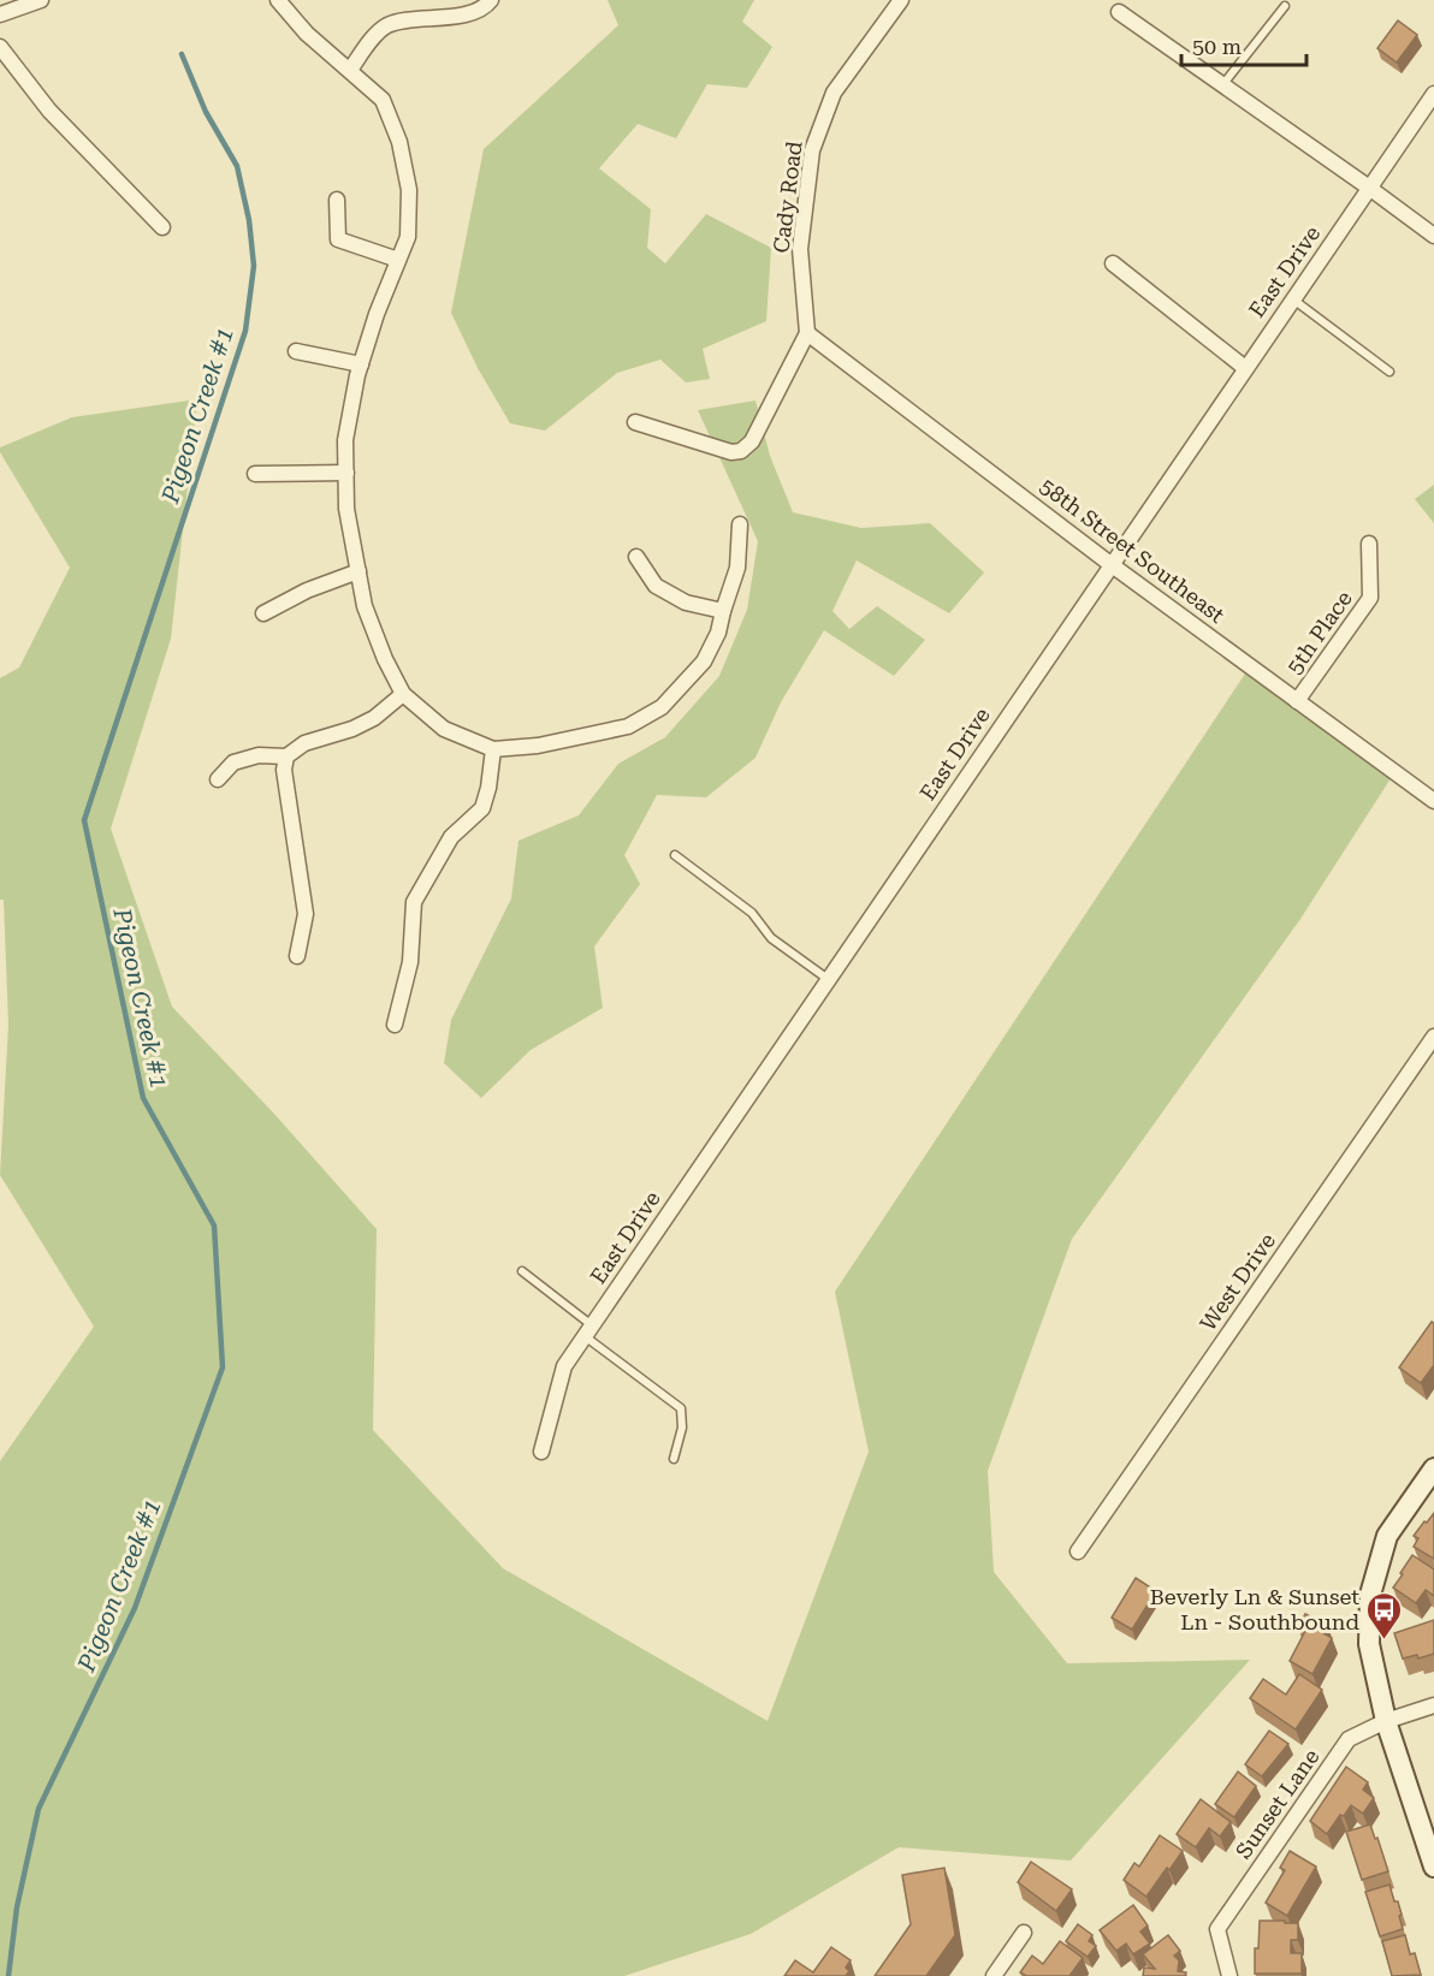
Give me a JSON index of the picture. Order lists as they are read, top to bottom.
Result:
{
  "streets": {
    "street": [
      "Cady Road",
      "East Drive",
      "58th Street Southeast",
      "5th Place",
      "West Drive",
      "Sunset Lane"
    ]
  },
  "crossings": [
    ["Cady Road", "58th Street Southeast"],
    ["East Drive", "58th Street Southeast"],
    ["58th Street Southeast", "5th Place"]
  ],
  "water": ["Pigeon Creek #1"],
  "places": {
    "bus stop": ["Beverly Ln & Sunset Ln - Southbound"]
  },
  "scale_bar": "50 m"
}
